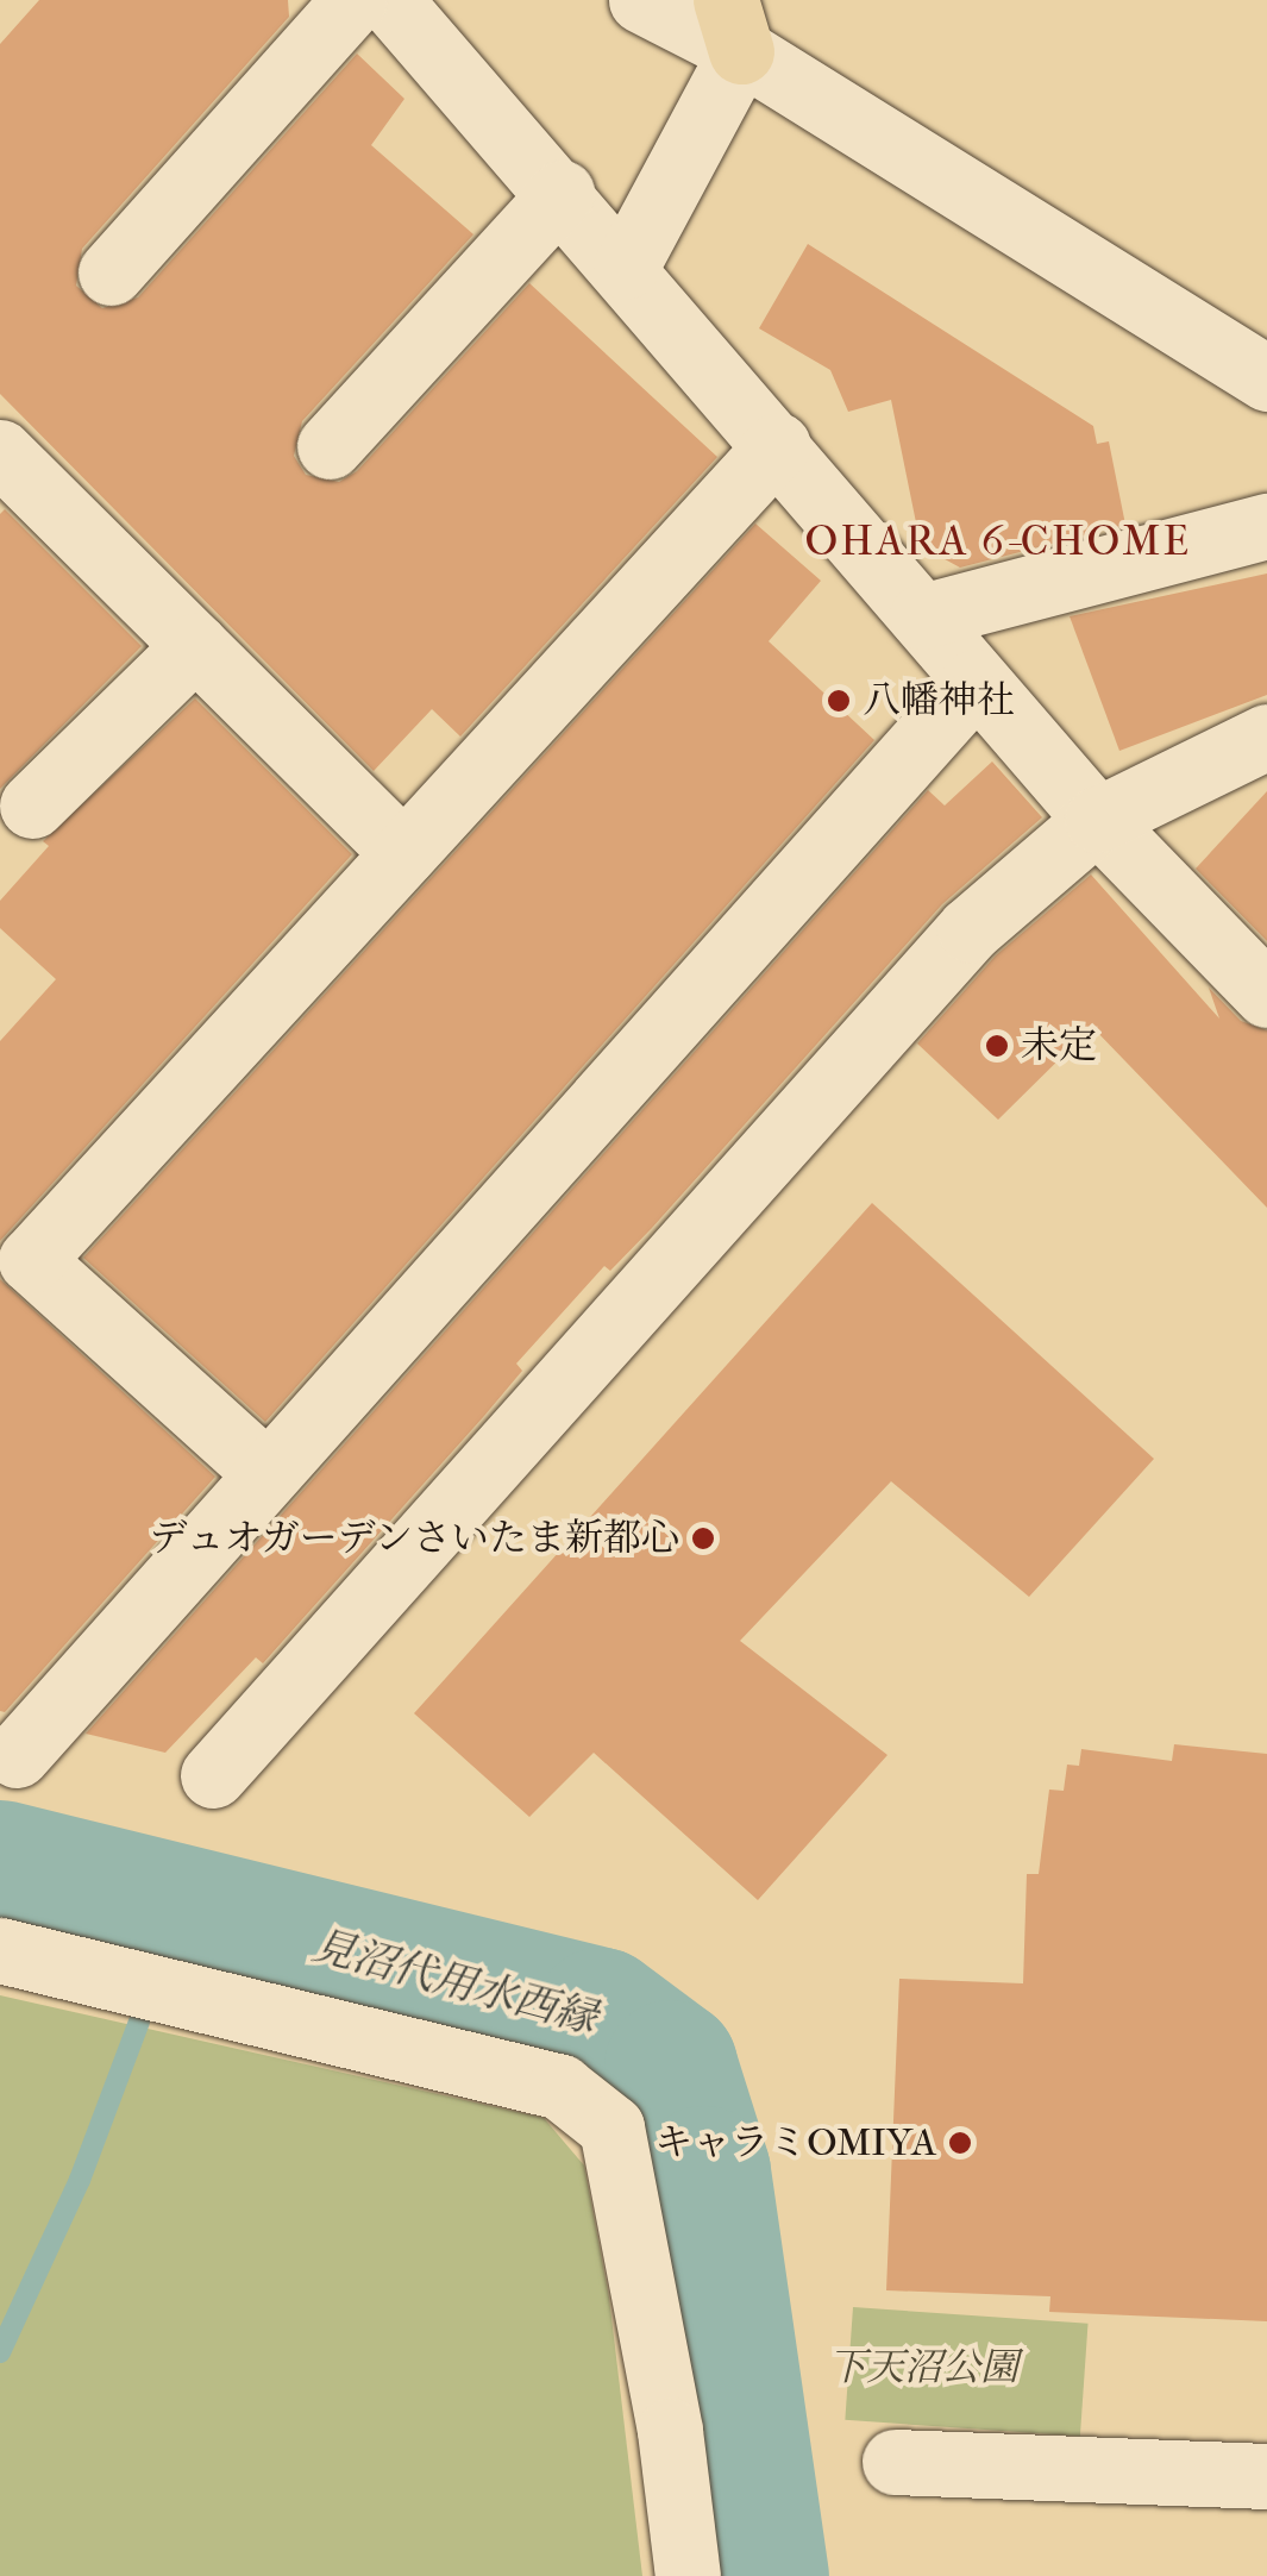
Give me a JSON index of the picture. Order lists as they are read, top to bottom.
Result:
{
  "districts": ["OHARA 6-CHOME"],
  "water": ["見沼代用水西縁"],
  "parks": ["下天沼公園"],
  "places": [
    "八幡神社",
    "未定",
    "デュオガーデンさいたま新都心",
    "キャラミOMIYA"
  ]
}
